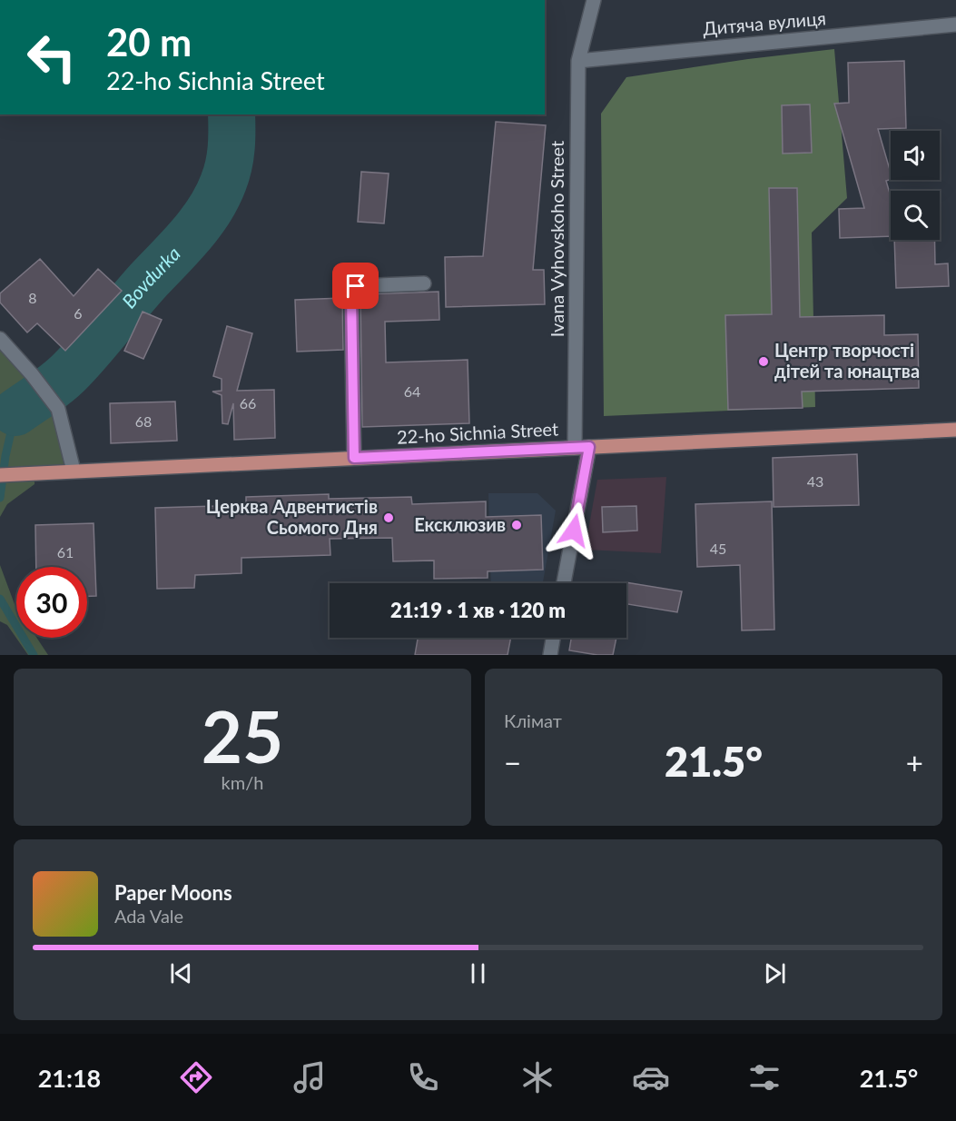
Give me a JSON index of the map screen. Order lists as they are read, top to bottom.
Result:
{
  "streets": {
    "main road": ["22-ho Sichnia Street"],
    "street": ["Дитяча вулиця", "Ivana Vyhovskoho Street"]
  },
  "crossings": [
    ["Дитяча вулиця", "Ivana Vyhovskoho Street"],
    ["Ivana Vyhovskoho Street", "22-ho Sichnia Street"]
  ],
  "water": ["Bovdurka"],
  "places": ["Центр творчості дітей та юнацтва", "Церква Адвентистів Сьомого Дня", "Ексклюзив"],
  "house_numbers": [
    "8",
    "6",
    "64",
    "66",
    "68",
    "43",
    "45",
    "61"
  ],
  "page": {
    "turn": ["20 m", "22-ho Sichnia Street"],
    "limit": "30",
    "trip": "21:19 · 1 хв · 120 m",
    "tile": [
      ["25", "km/h"],
      "Клімат"
    ],
    "heat": ["−", "21.5°", "+"],
    "song": ["Paper Moons", "Ada Vale"],
    "tabs": ["21:18", "21.5°"]
  }
}
